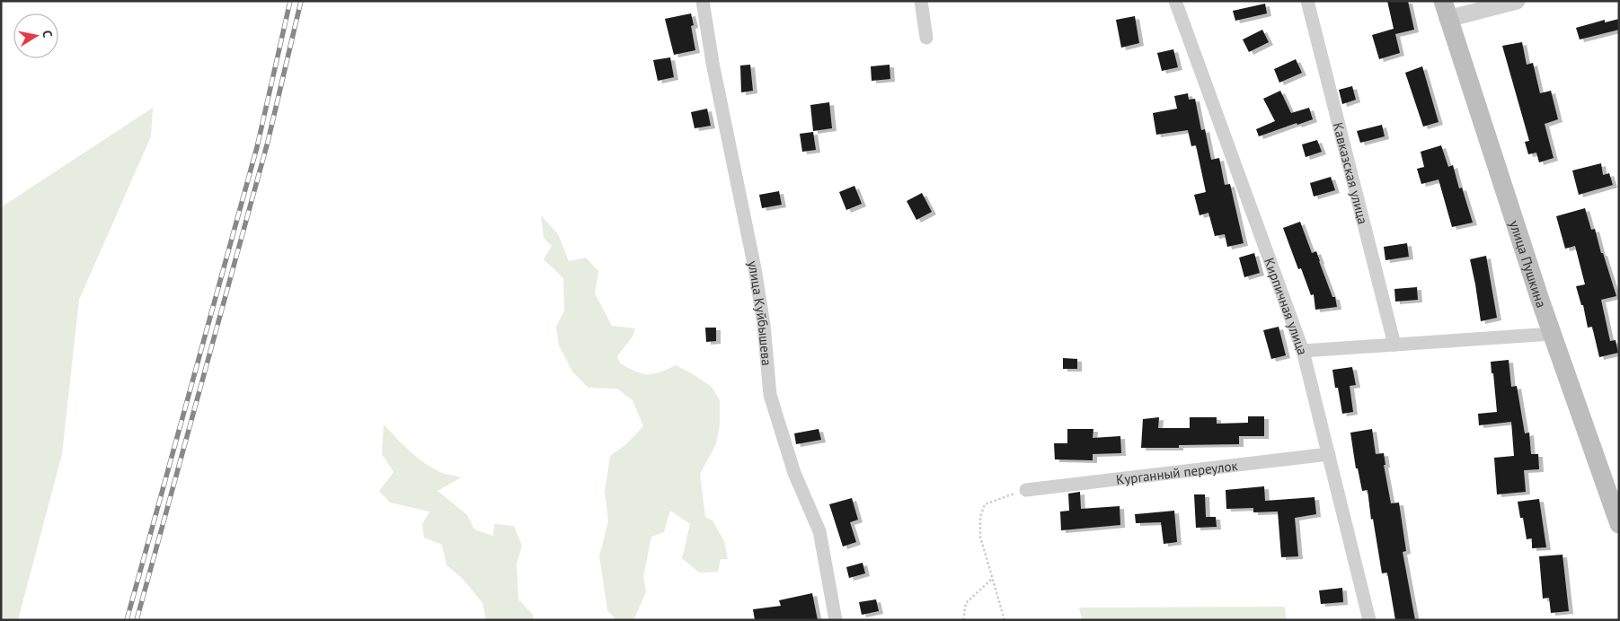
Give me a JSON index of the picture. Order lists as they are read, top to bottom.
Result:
{
  "streets": {
    "main road": ["улица Пушкина"],
    "street": [
      "Кавказская улица",
      "Кирпичная улица",
      "улица Куйбышева",
      "Курганный переулок"
    ]
  },
  "crossings": [
    ["Кирпичная улица", "Курганный переулок"]
  ],
  "north": "right"
}
